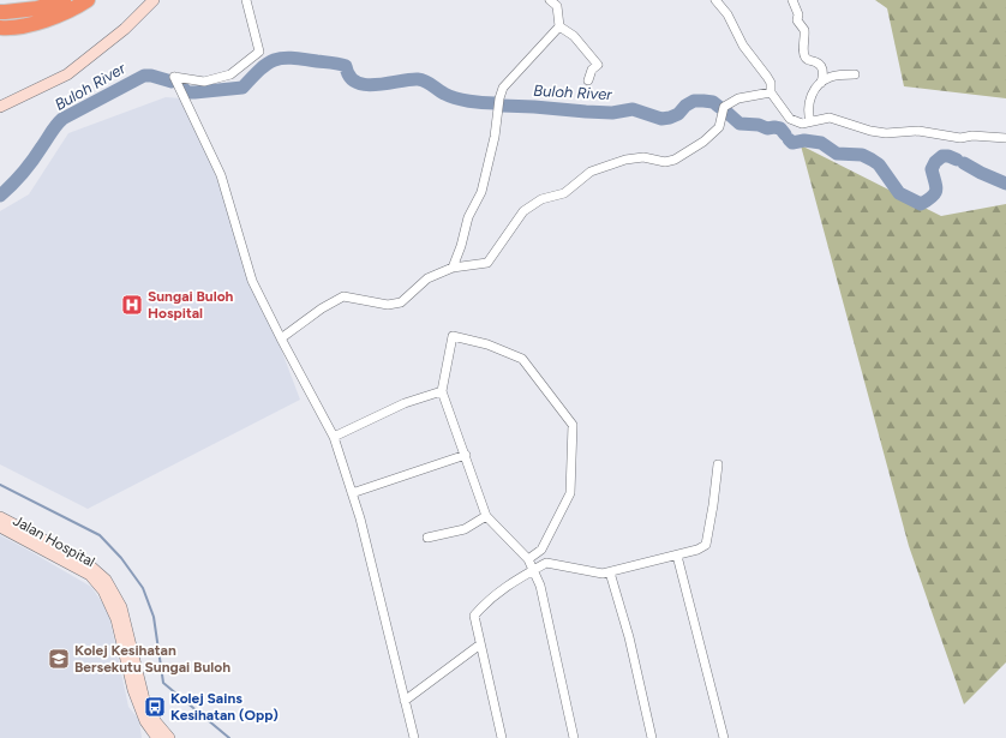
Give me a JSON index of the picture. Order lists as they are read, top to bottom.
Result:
{
  "streets": {
    "main road": ["Jalan Hospital"]
  },
  "water": ["Buloh River"],
  "places": {
    "hospital": ["Sungai Buloh Hospital"],
    "school or university": ["Kolej Kesihatan Bersekutu Sungai Buloh"],
    "bus stop": ["Kolej Sains Kesihatan (Opp)"]
  }
}
